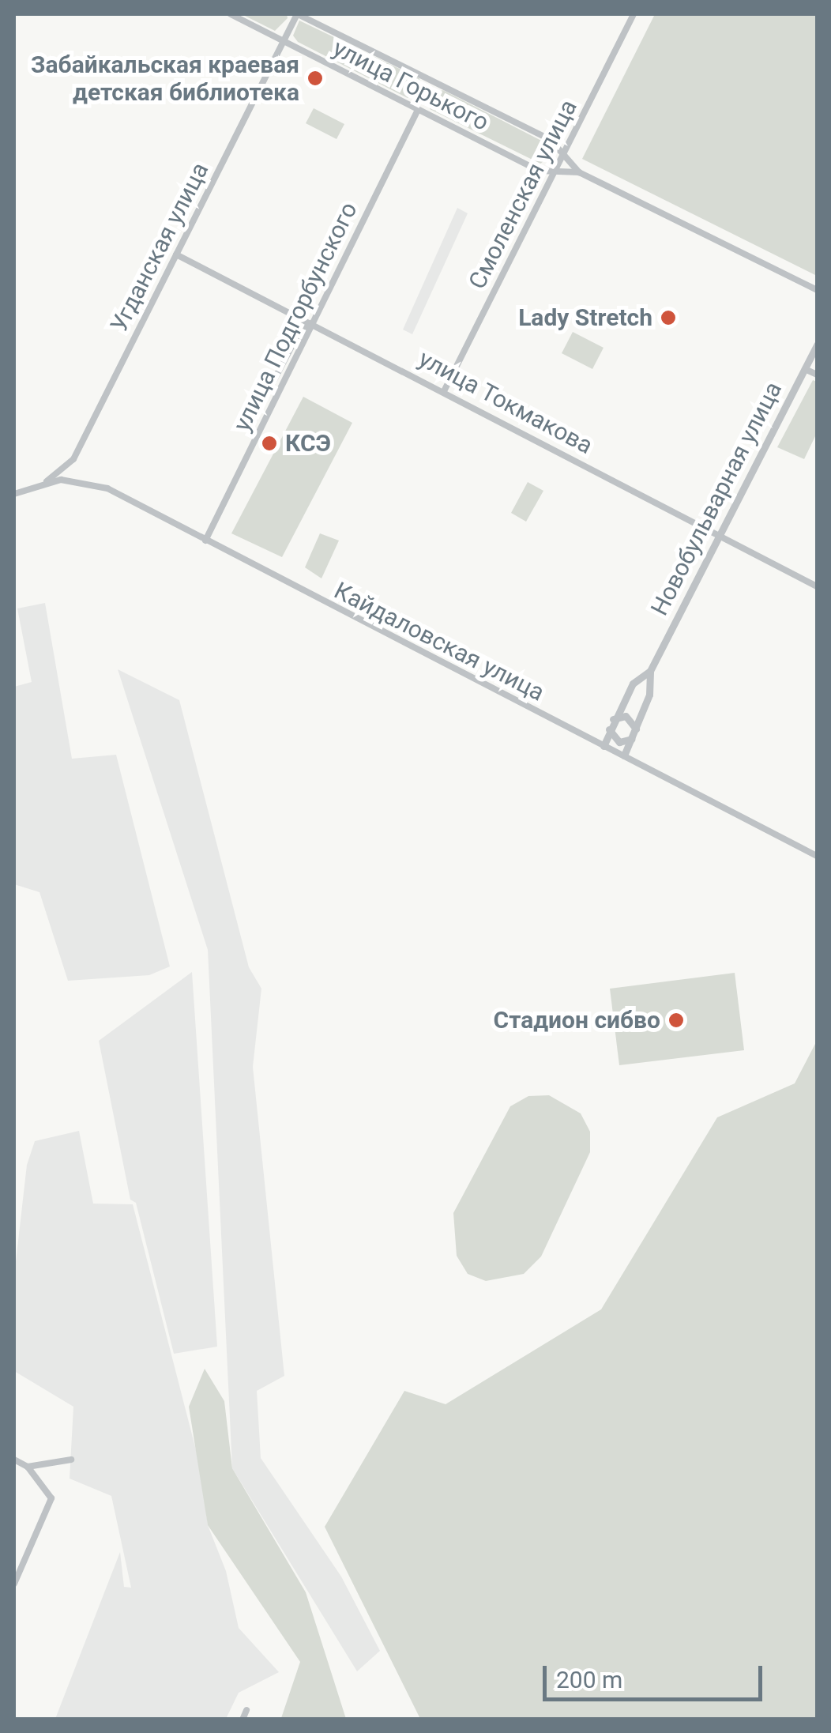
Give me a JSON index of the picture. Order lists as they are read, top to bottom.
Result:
{
  "streets": {
    "street": [
      "улица Горького",
      "Смоленская улица",
      "Угданская улица",
      "улица Подгорбунского",
      "улица Токмакова",
      "Новобульварная улица",
      "Кайдаловская улица"
    ]
  },
  "crossings": [
    ["улица Горького", "Смоленская улица"],
    ["улица Горького", "Угданская улица"],
    ["улица Горького", "улица Подгорбунского"],
    ["Смоленская улица", "улица Токмакова"],
    ["Угданская улица", "улица Токмакова"],
    ["Угданская улица", "Кайдаловская улица"],
    ["улица Подгорбунского", "улица Токмакова"],
    ["улица Подгорбунского", "Кайдаловская улица"],
    ["улица Токмакова", "Новобульварная улица"]
  ],
  "places": [
    "Забайкальская краевая детская библиотека",
    "Lady Stretch",
    "КСЭ",
    "Стадион сибво"
  ],
  "scale_bar": "200 m"
}
